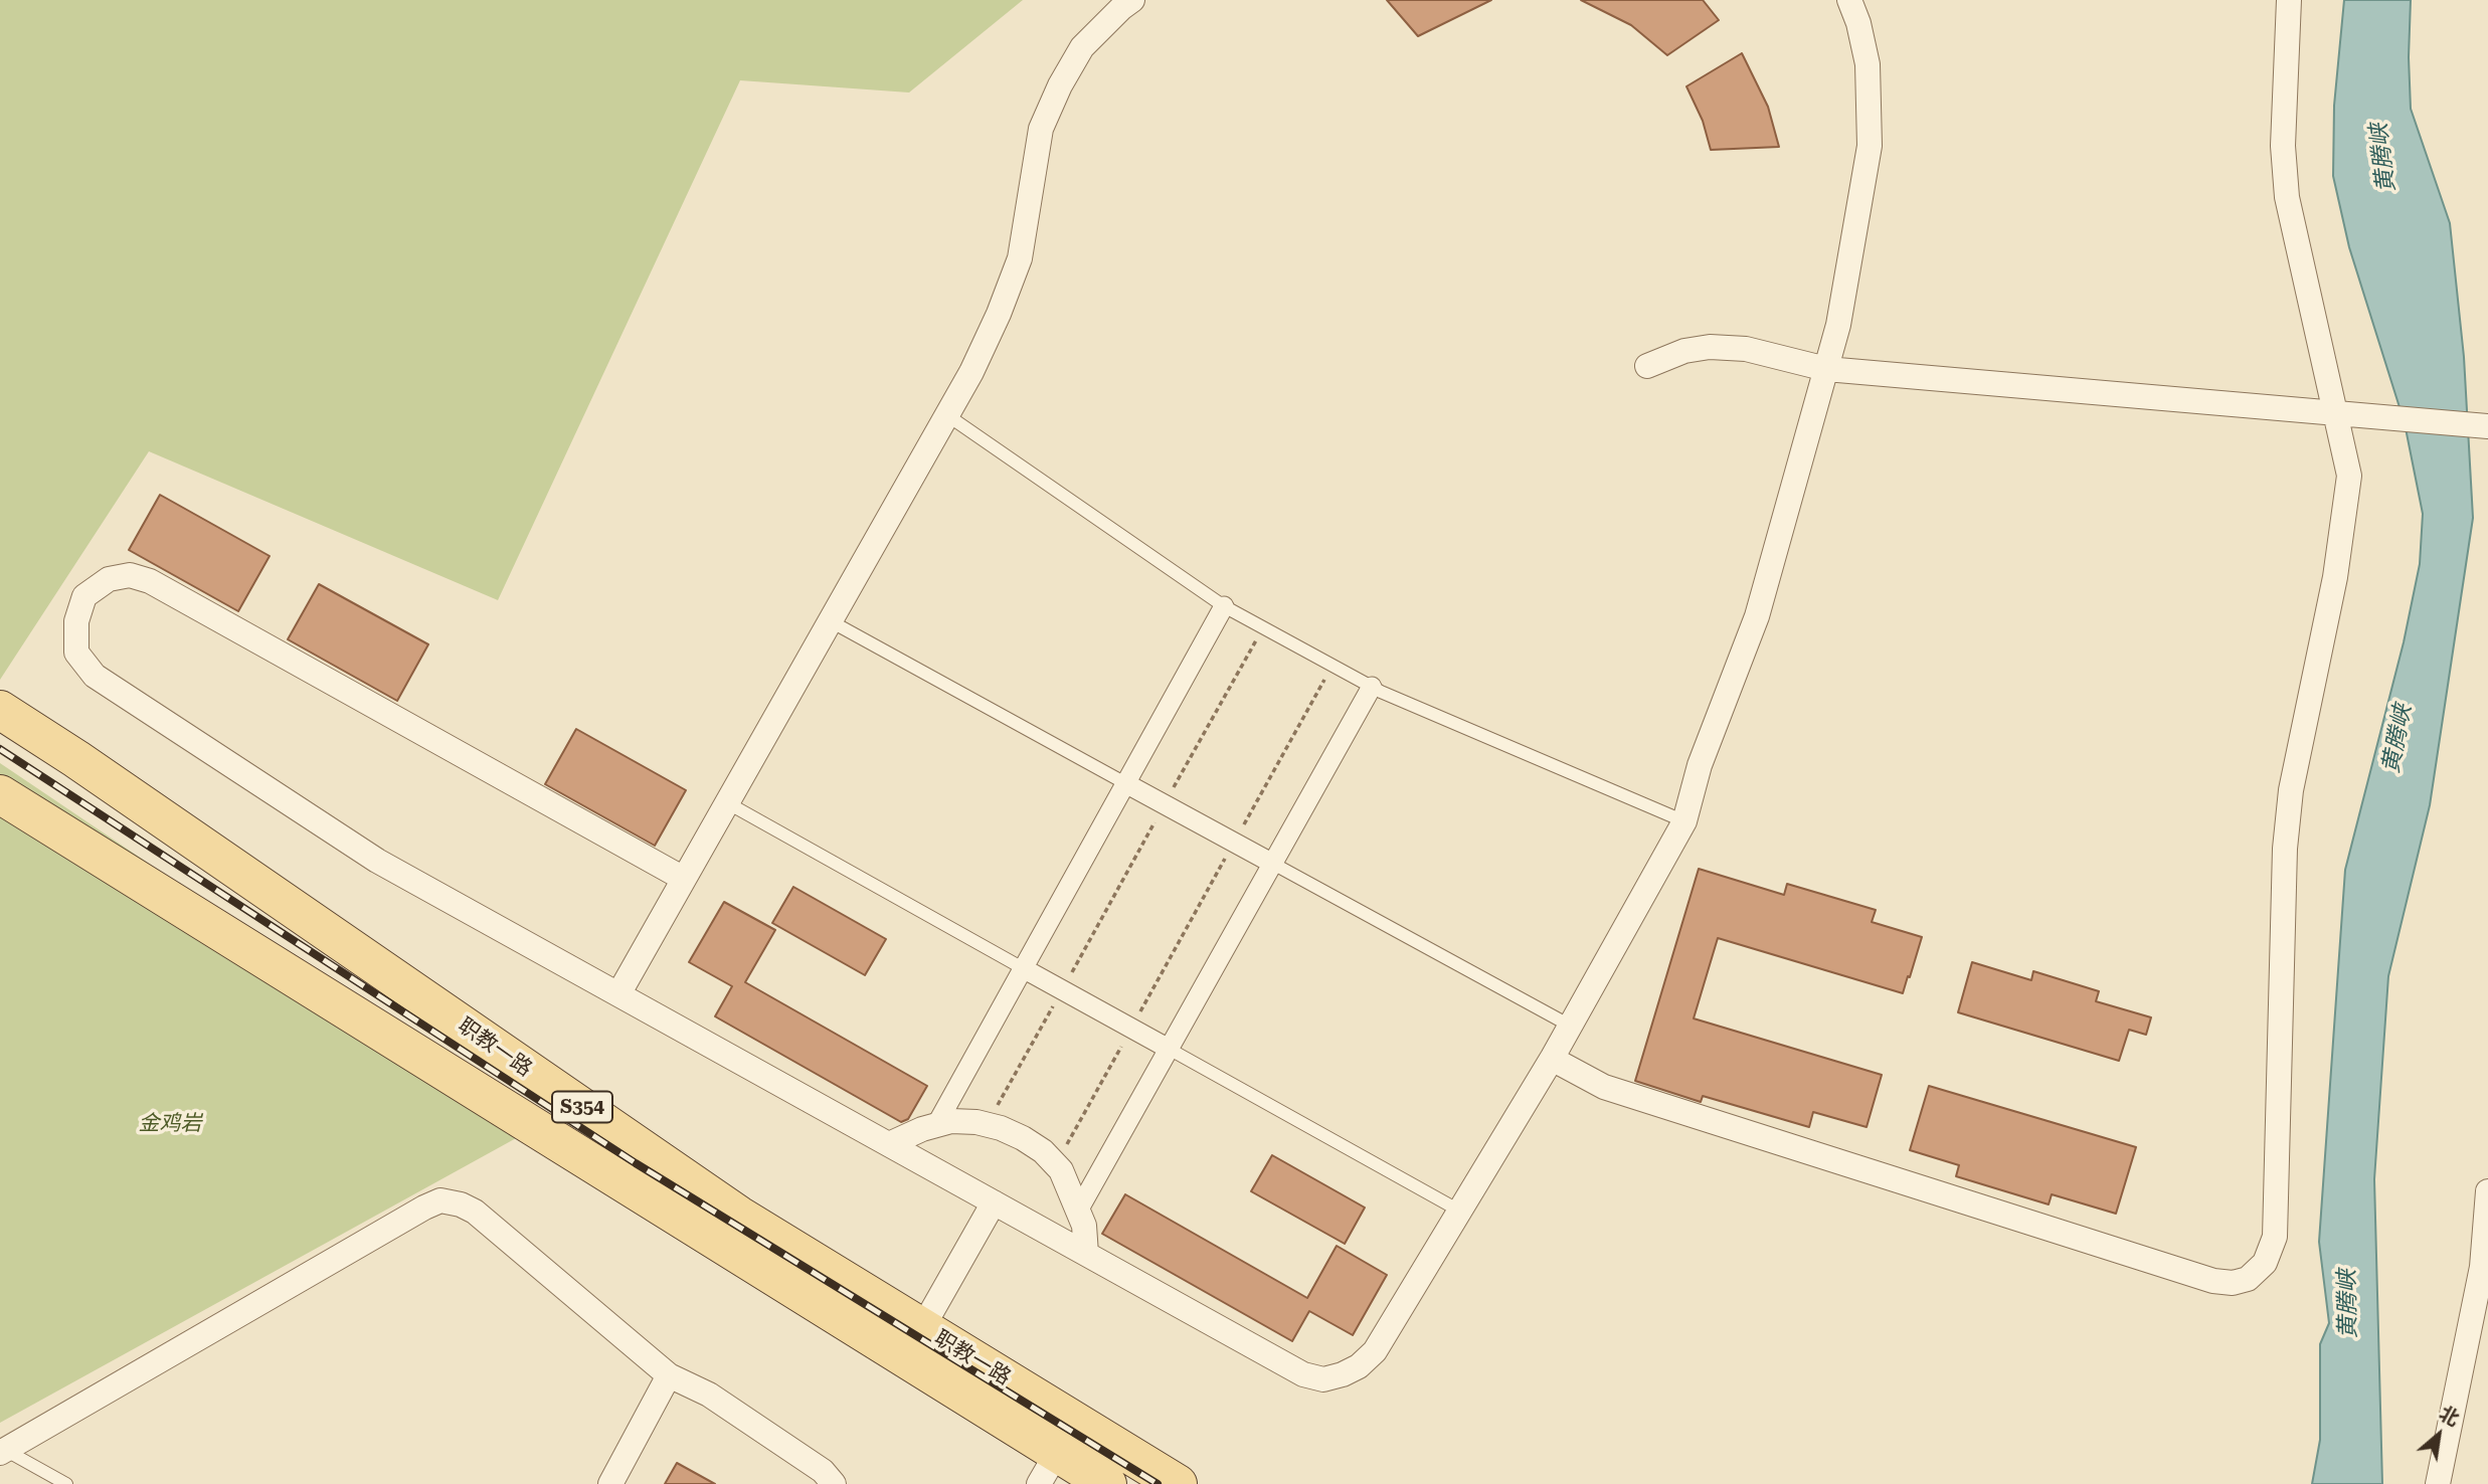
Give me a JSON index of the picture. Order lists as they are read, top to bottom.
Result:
{
  "streets": {
    "main road": ["职教一路", "S354"]
  },
  "water": ["黄腾峡"],
  "parks": ["金鸡岩"],
  "north": "top right"
}
